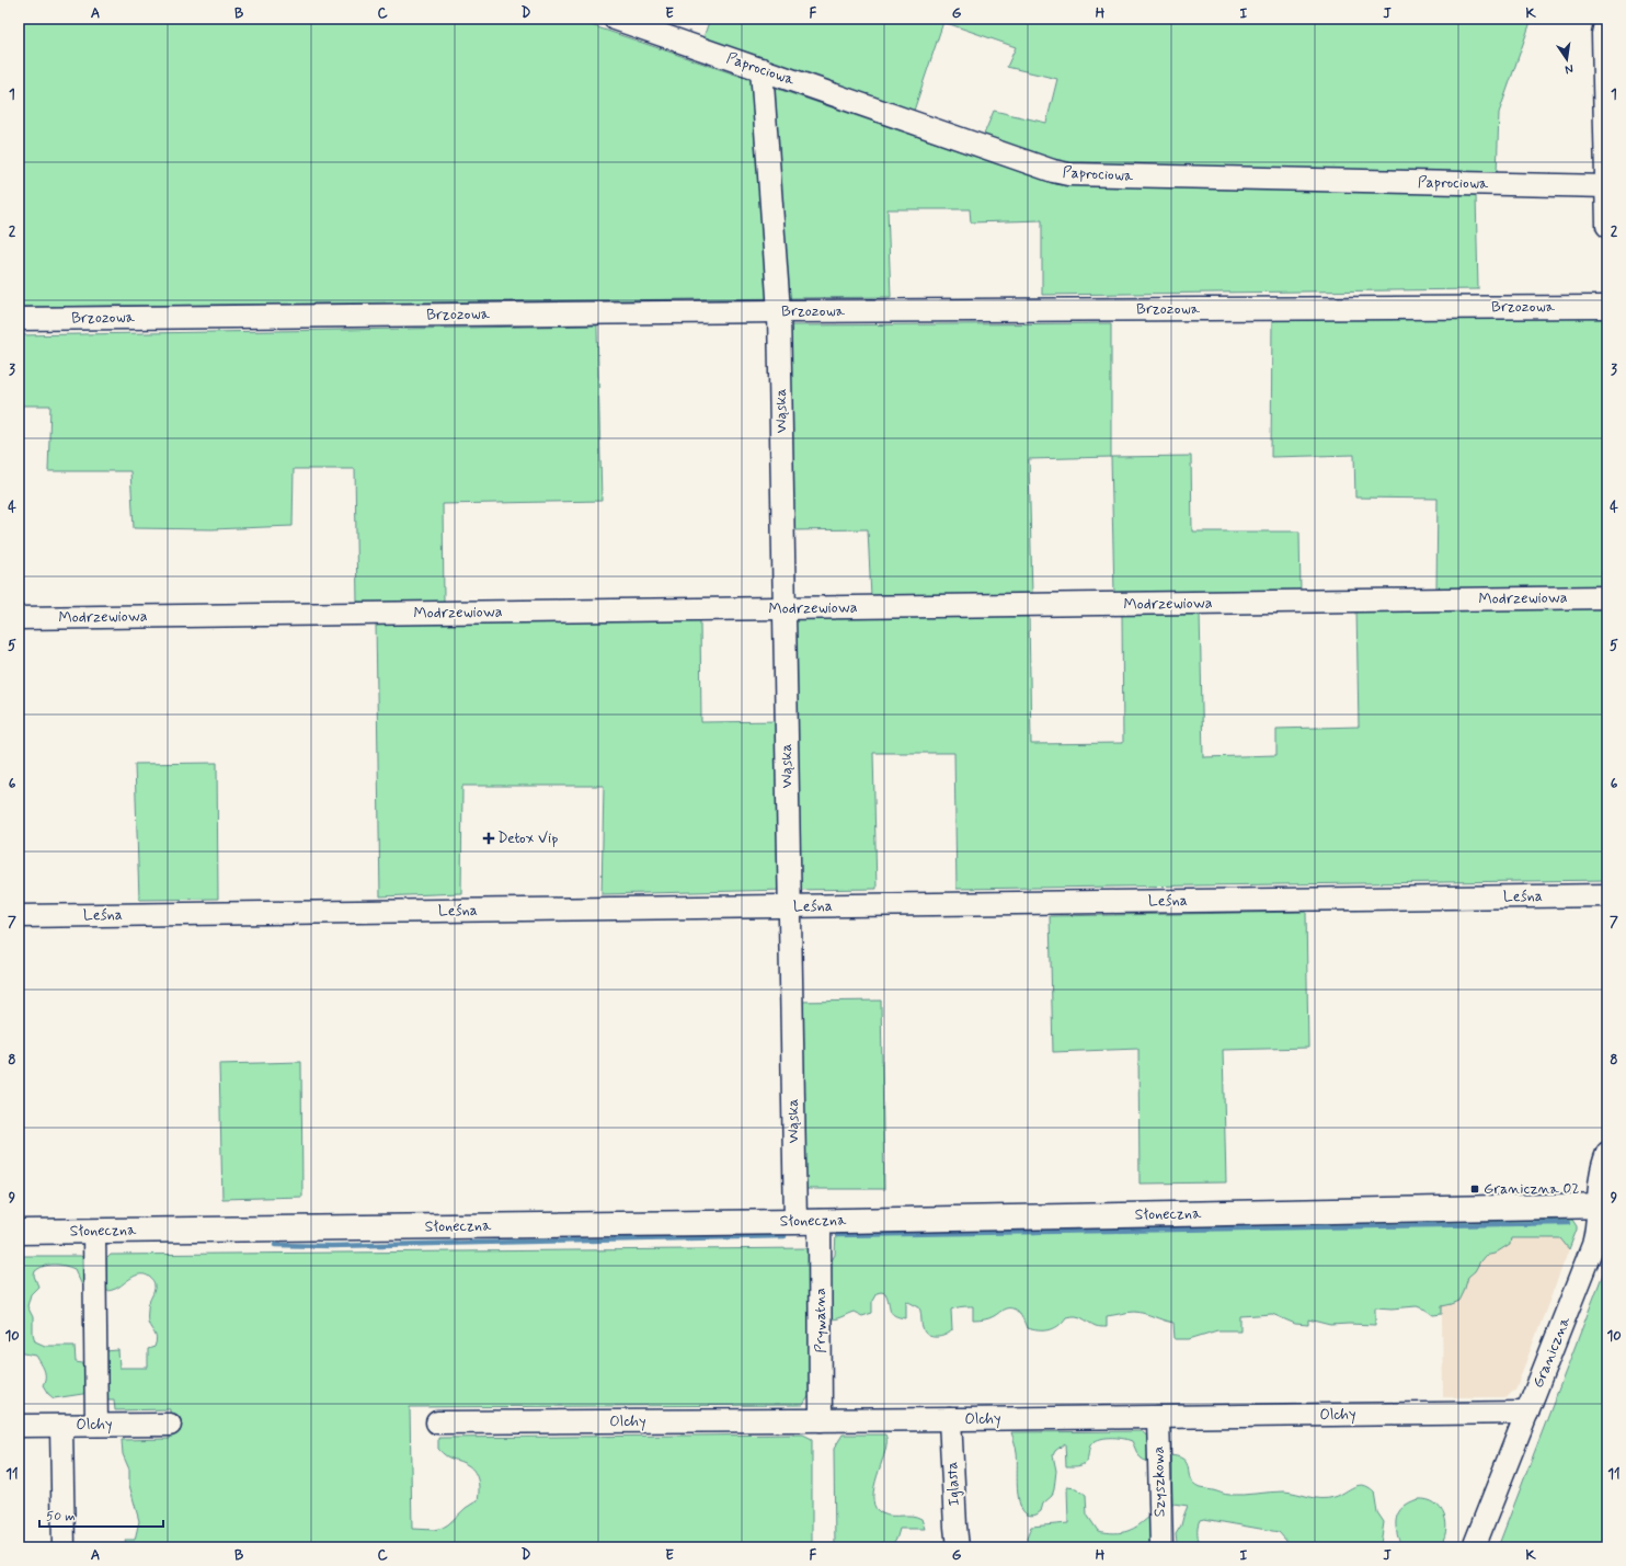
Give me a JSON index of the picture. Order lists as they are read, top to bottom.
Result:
{
  "streets": {
    "main road": ["Słoneczna"],
    "street": [
      "Paprociowa",
      "Brzozowa",
      "Wąska",
      "Modrzewiowa",
      "Leśna",
      "Prywatna",
      "Graniczna",
      "Olchy",
      "Szyszkowa",
      "Iglasta"
    ]
  },
  "crossings": [
    ["Paprociowa", "Wąska"],
    ["Brzozowa", "Wąska"],
    ["Wąska", "Modrzewiowa"],
    ["Wąska", "Leśna"],
    ["Wąska", "Słoneczna"],
    ["Słoneczna", "Prywatna"],
    ["Słoneczna", "Graniczna"],
    ["Prywatna", "Olchy"],
    ["Graniczna", "Olchy"],
    ["Olchy", "Szyszkowa"],
    ["Olchy", "Iglasta"]
  ],
  "places": {
    "health": ["Detox Vip"],
    "transit": ["Graniczna 02"]
  },
  "scale_bar": "50 m",
  "north": "bottom",
  "grid": {
    "columns": [
      "A",
      "B",
      "C",
      "D",
      "E",
      "F",
      "G",
      "H",
      "I",
      "J",
      "K"
    ],
    "rows": [
      "1",
      "2",
      "3",
      "4",
      "5",
      "6",
      "7",
      "8",
      "9",
      "10",
      "11"
    ]
  }
}
